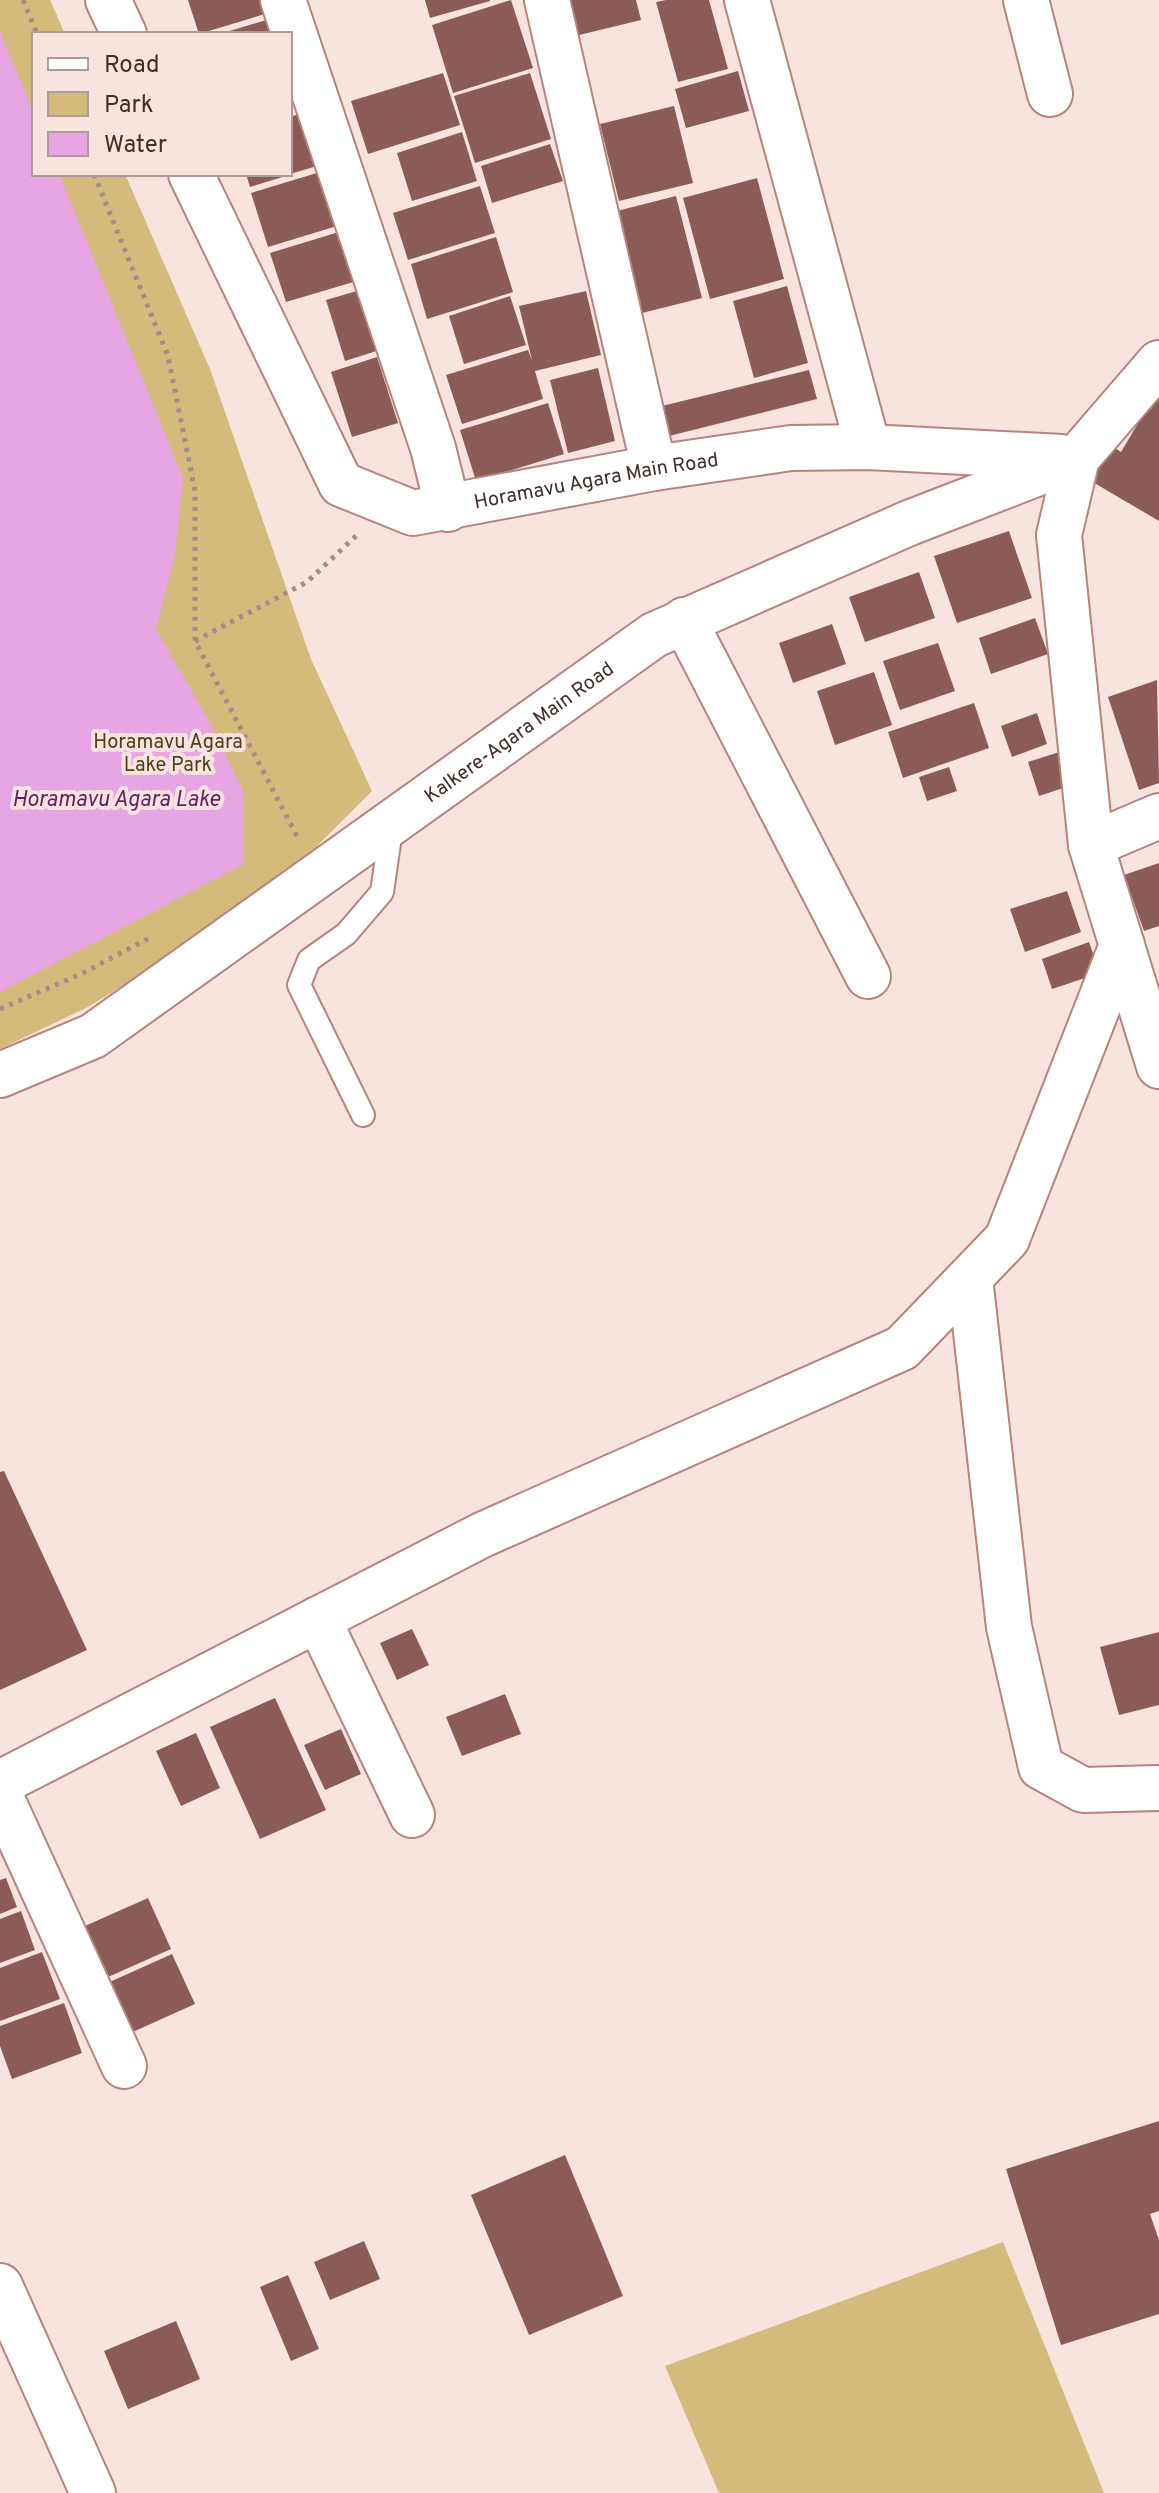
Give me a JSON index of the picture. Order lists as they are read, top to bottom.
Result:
{
  "streets": {
    "street": ["Horamavu Agara Main Road", "Kalkere-Agara Main Road"]
  },
  "crossings": [
    ["Horamavu Agara Main Road", "Kalkere-Agara Main Road"]
  ],
  "water": ["Horamavu Agara Lake"],
  "parks": ["Horamavu Agara Lake Park"],
  "legend": ["Road", "Park", "Water"]
}
